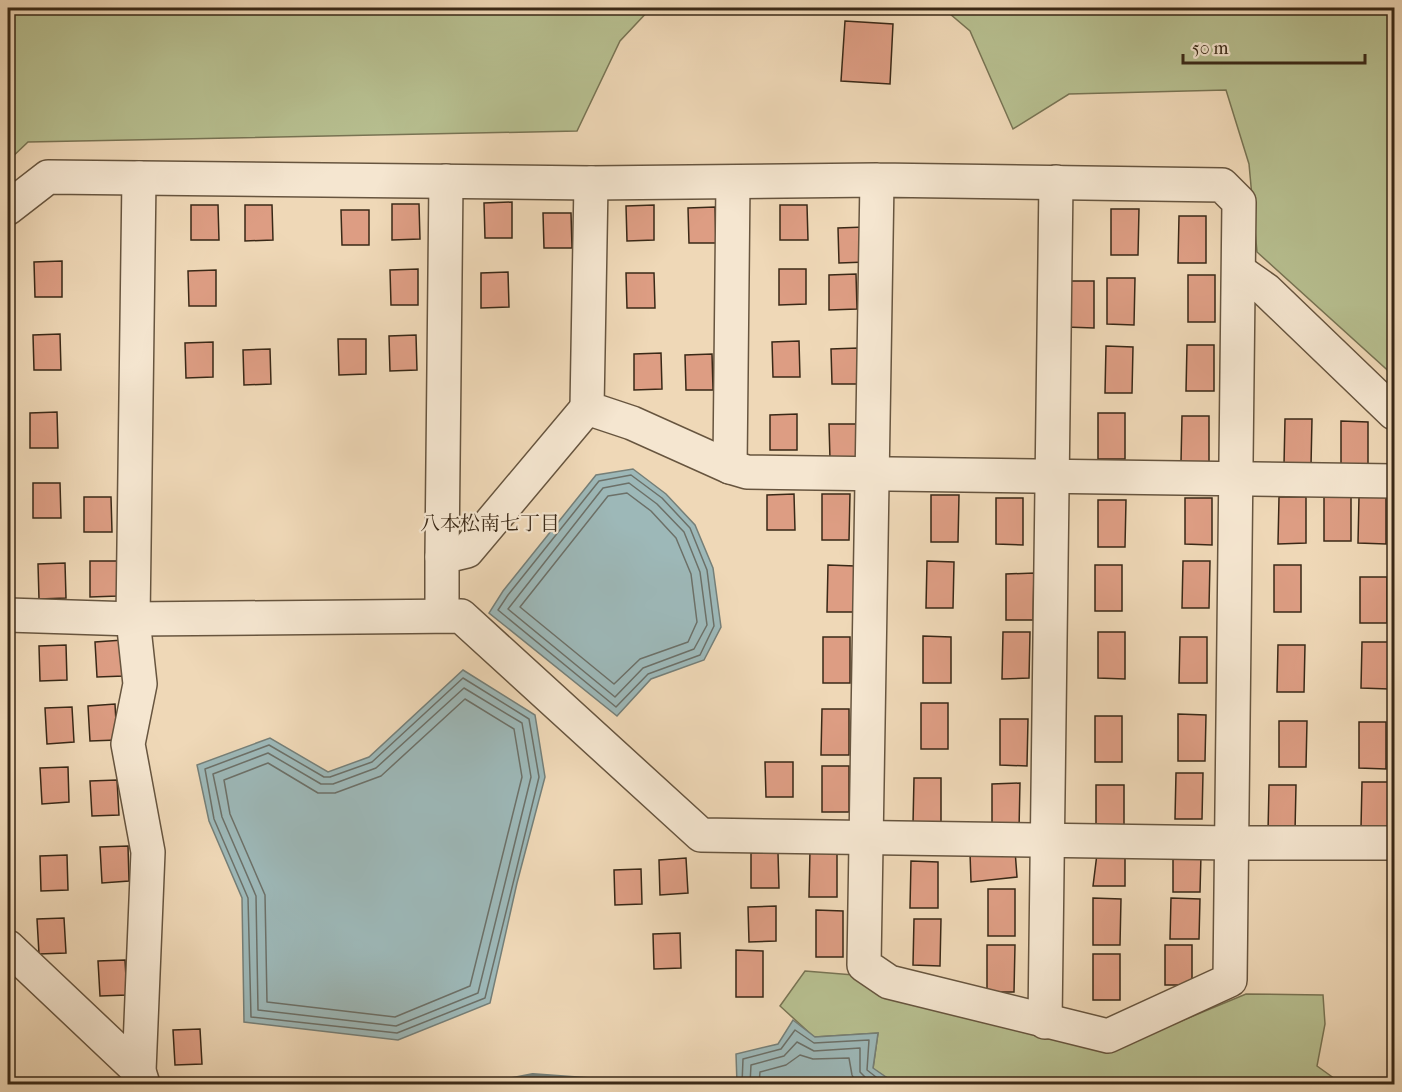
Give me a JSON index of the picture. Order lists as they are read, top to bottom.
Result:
{
  "districts": ["八本松南七丁目"],
  "scale_bar": "50 m"
}
